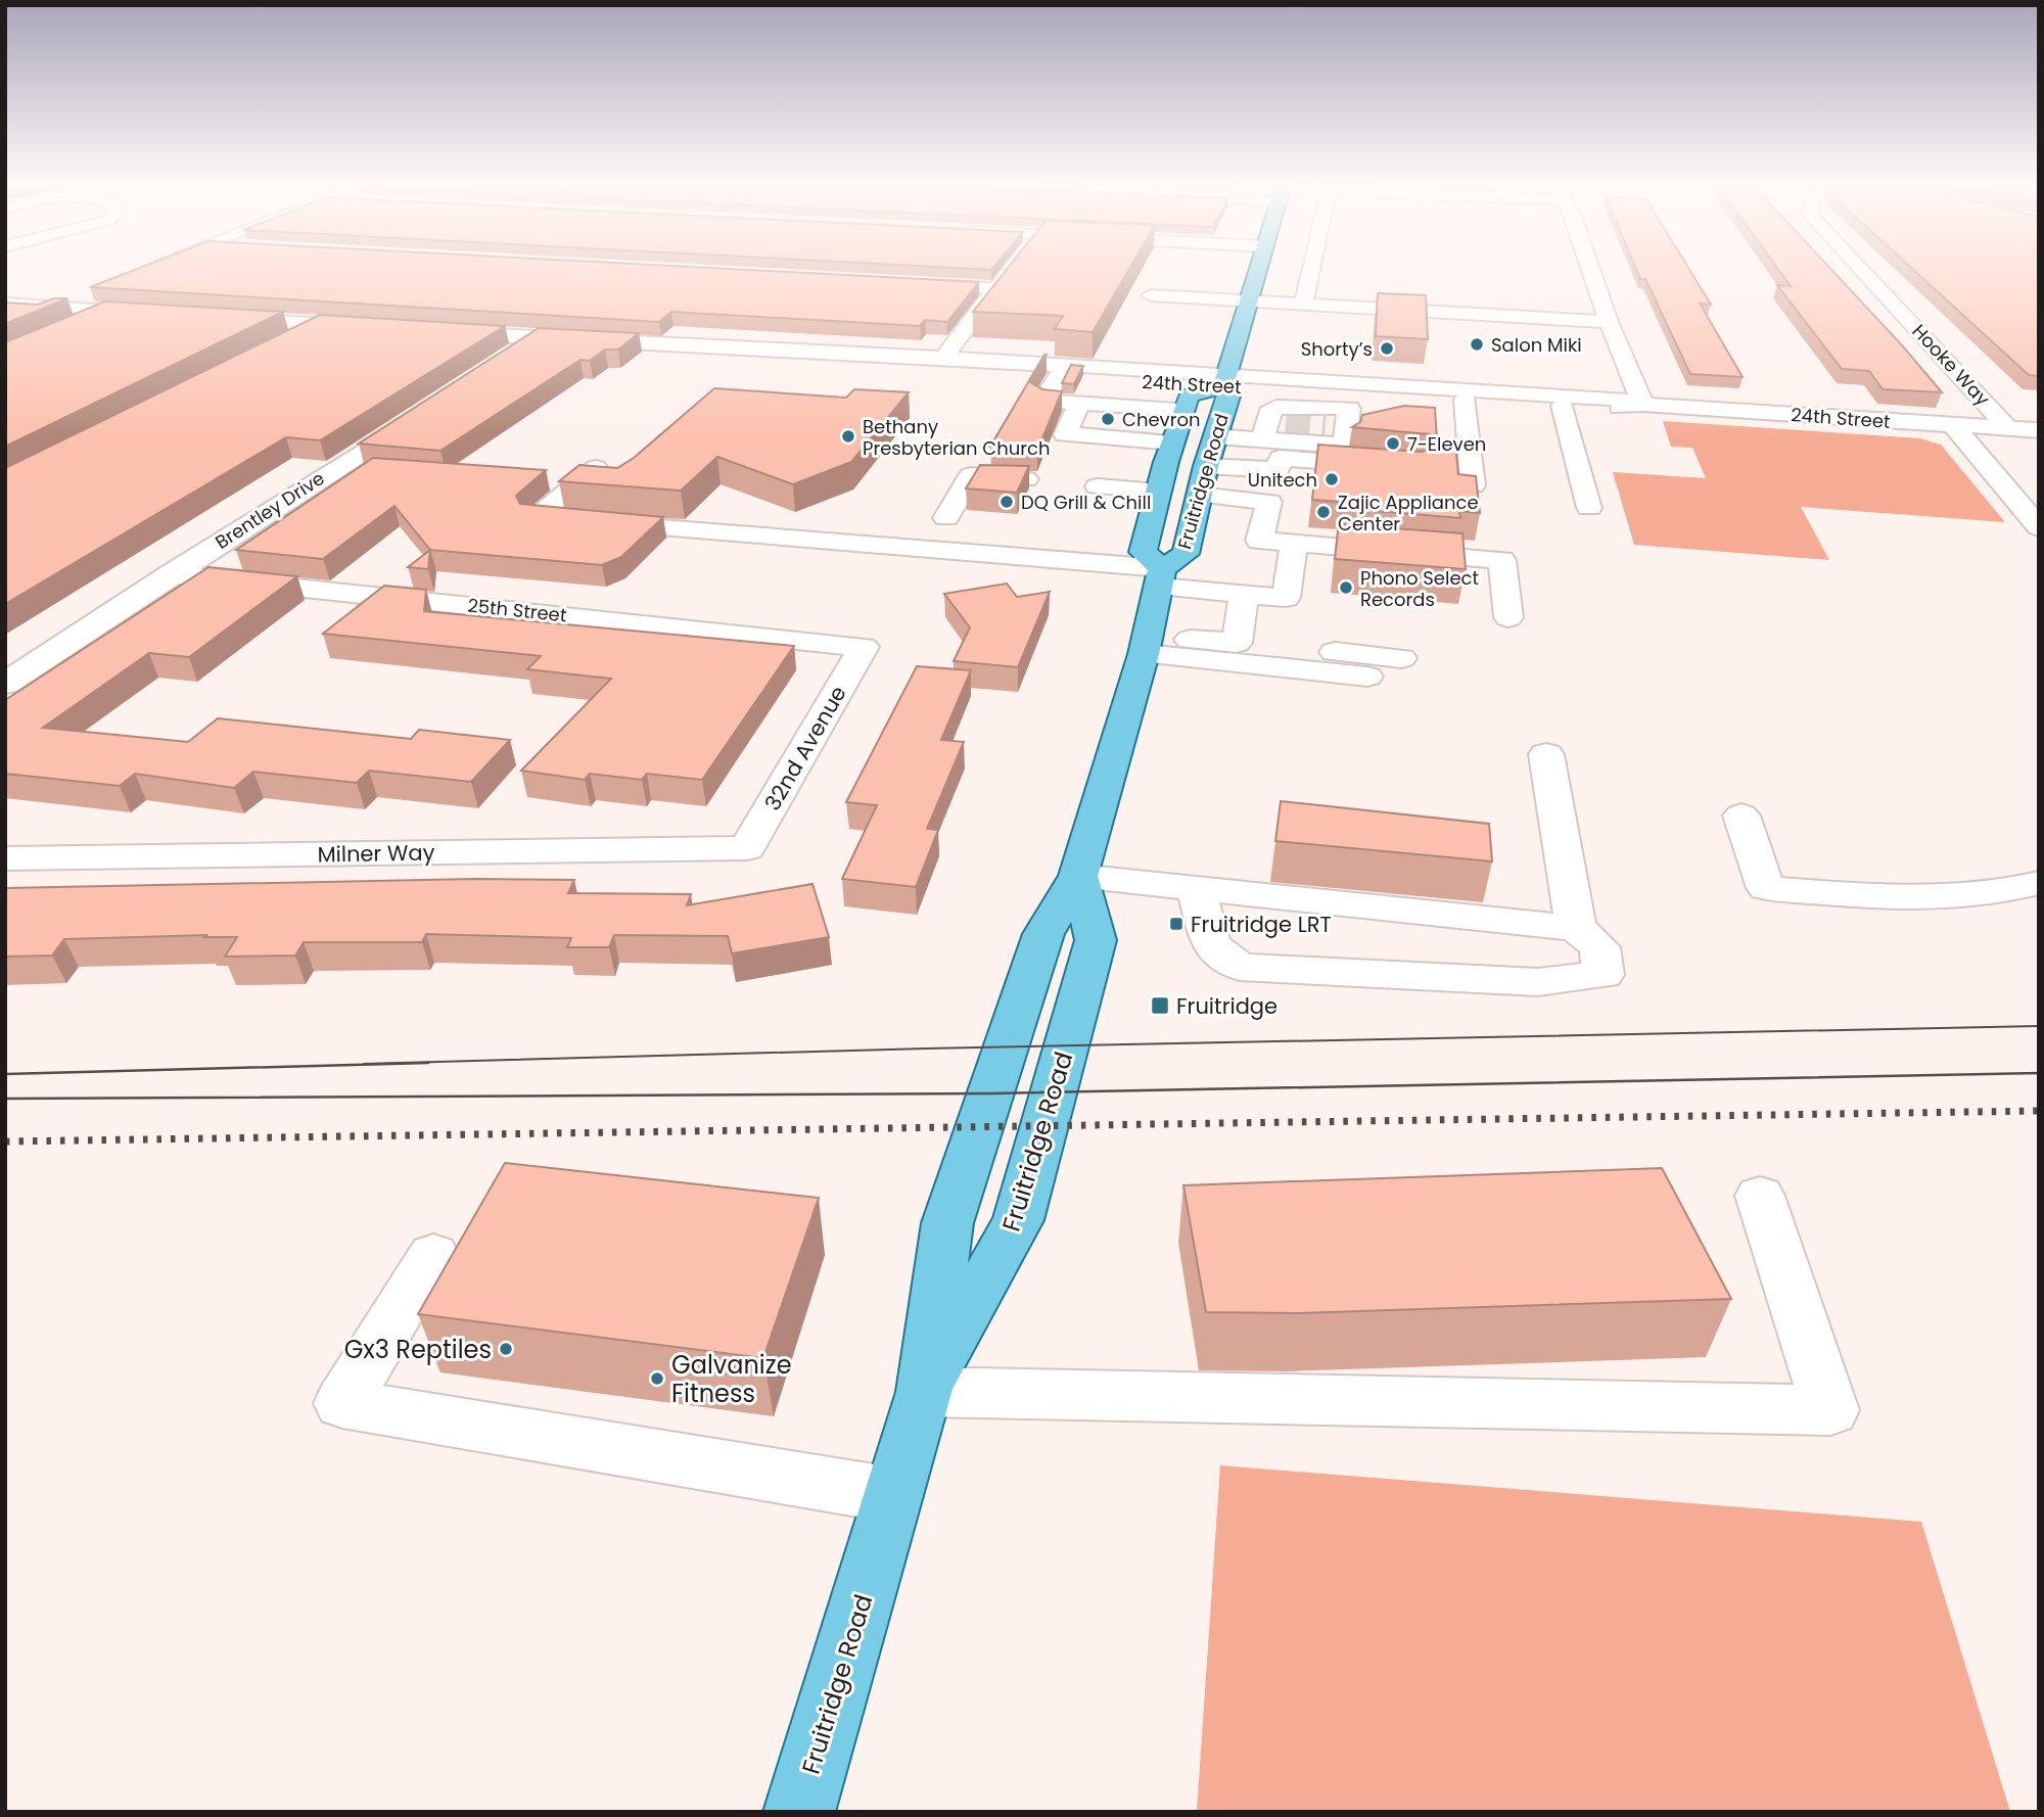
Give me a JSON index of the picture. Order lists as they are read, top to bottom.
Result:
{
  "streets": {
    "main road": ["Fruitridge Road"],
    "street": [
      "Hooke Way",
      "24th Street",
      "Brentley Drive",
      "25th Street",
      "32nd Avenue",
      "Milner Way"
    ]
  },
  "crossings": [
    ["Hooke Way", "24th Street"],
    ["24th Street", "Fruitridge Road"],
    ["Brentley Drive", "25th Street"],
    ["25th Street", "32nd Avenue"],
    ["32nd Avenue", "Milner Way"]
  ],
  "places": {
    "other": [
      "Salon Miki",
      "Shorty’s",
      "Chevron",
      "Bethany Presbyterian Church",
      "7-Eleven",
      "Unitech",
      "DQ Grill & Chill",
      "Zajic Appliance Center",
      "Phono Select Records",
      "Gx3 Reptiles",
      "Galvanize Fitness"
    ],
    "transit": ["Fruitridge LRT", "Fruitridge"]
  }
}
